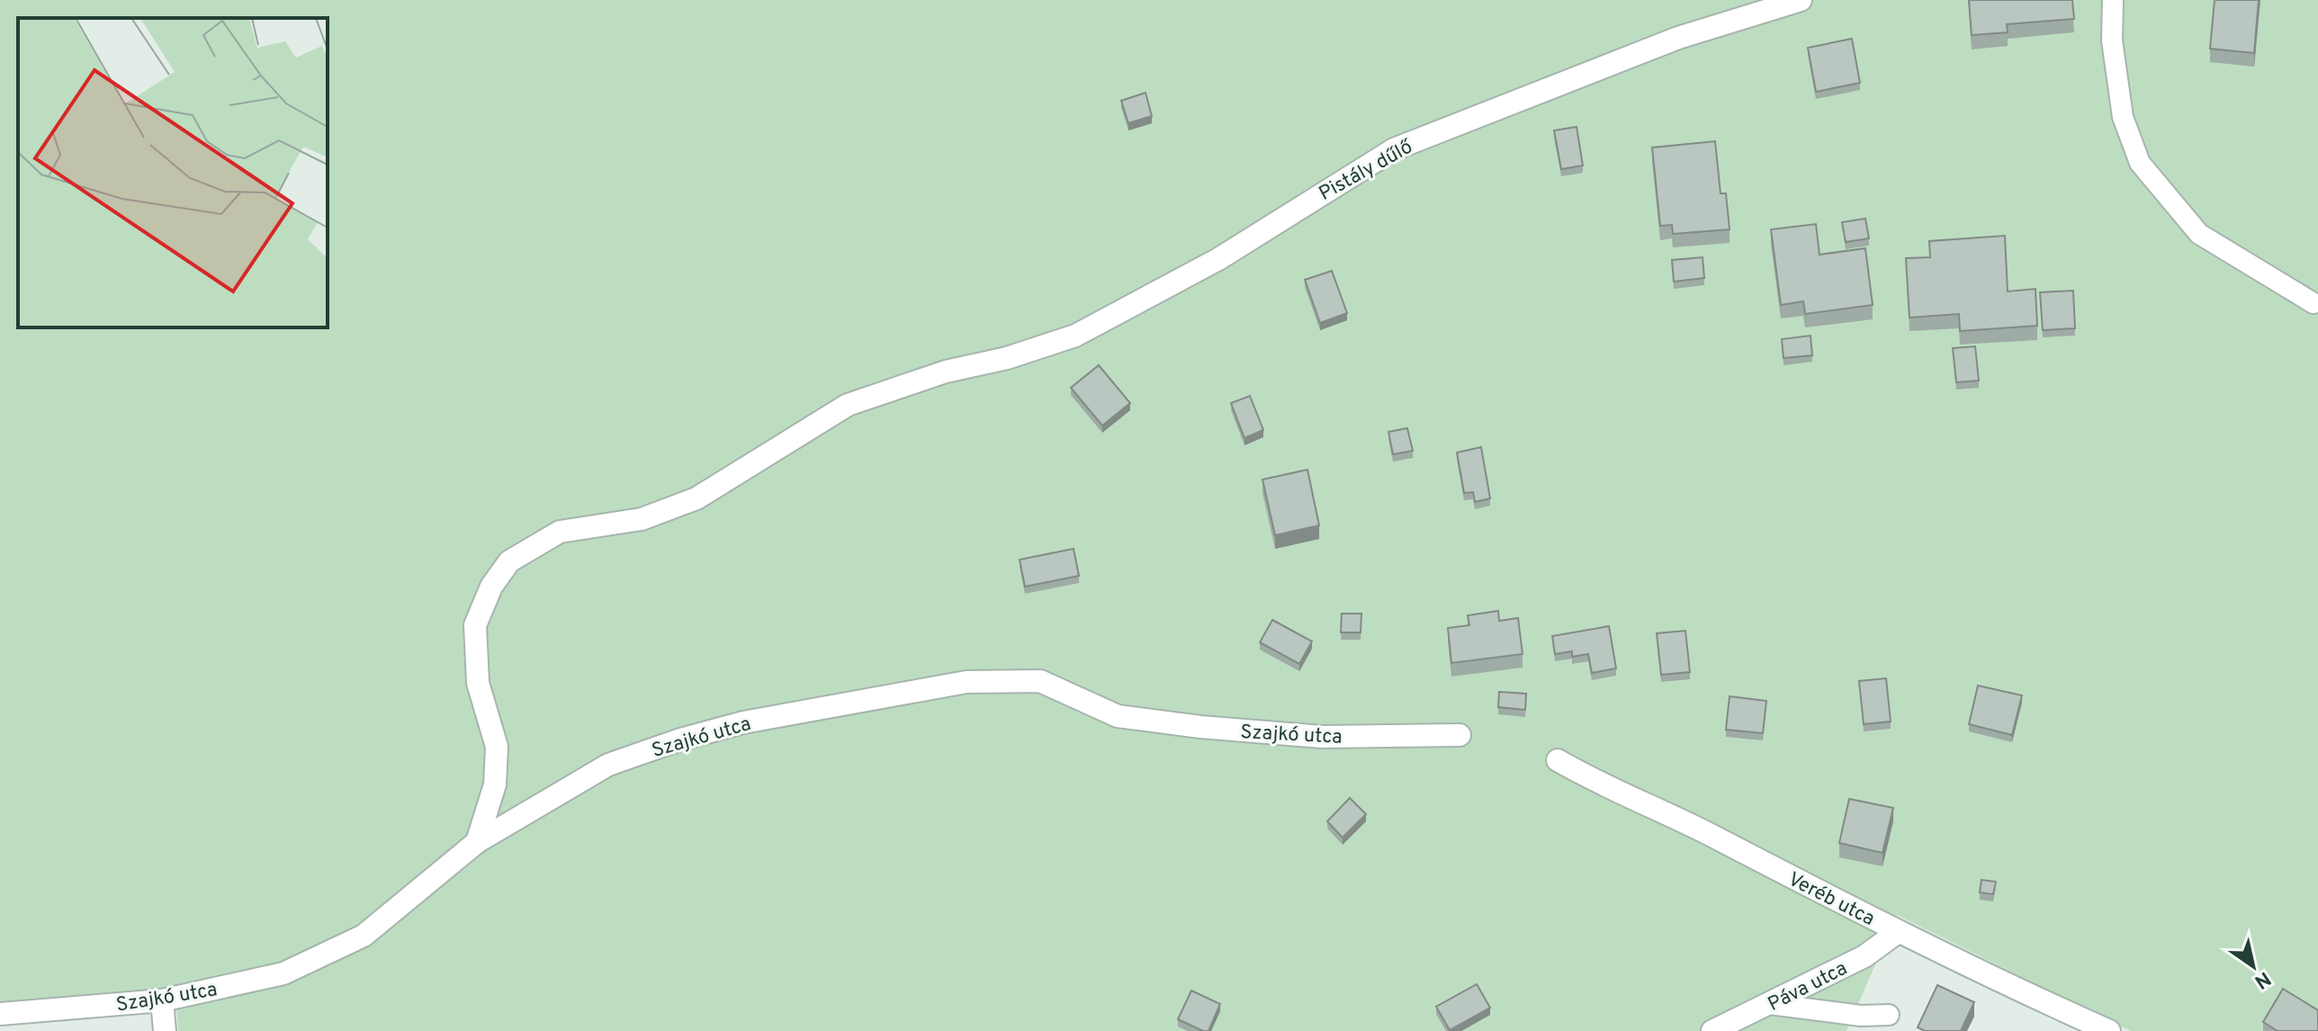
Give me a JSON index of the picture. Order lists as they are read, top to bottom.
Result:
{
  "streets": {
    "street": [
      "Pistály dűlő",
      "Szajkó utca",
      "Veréb utca",
      "Páva utca"
    ]
  },
  "crossings": [
    ["Pistály dűlő", "Szajkó utca"],
    ["Veréb utca", "Páva utca"]
  ],
  "north": "bottom right"
}
